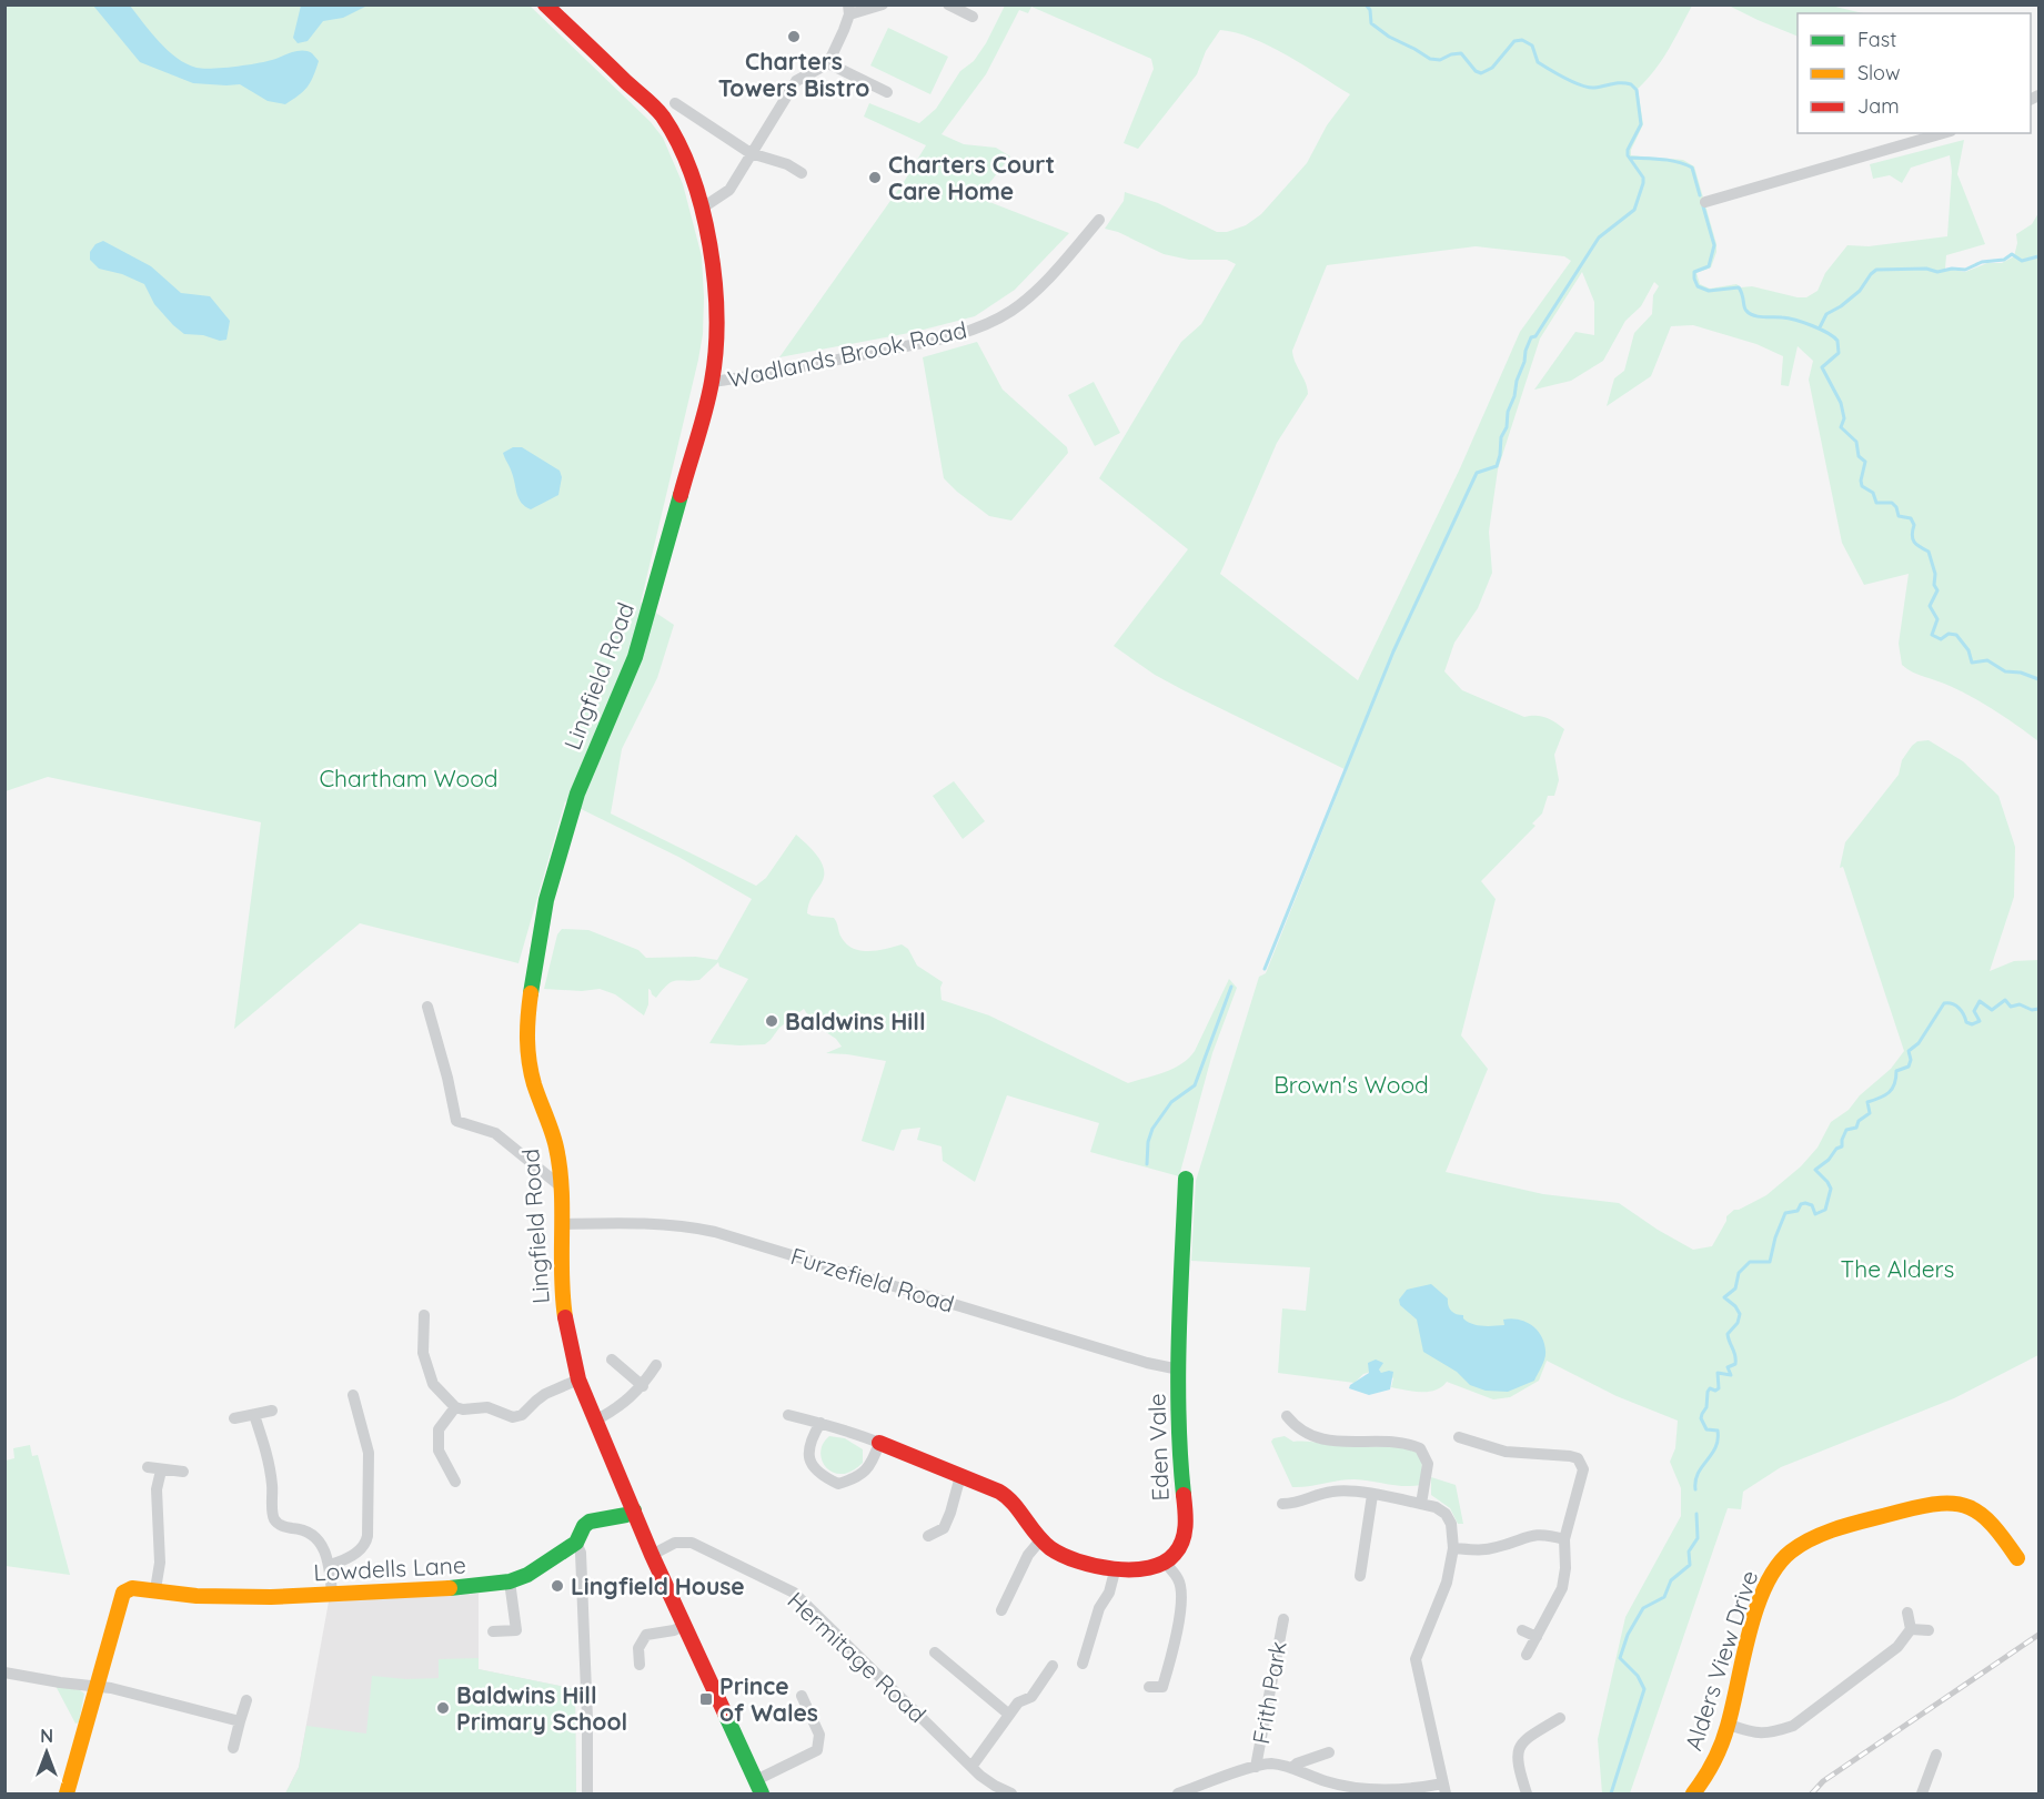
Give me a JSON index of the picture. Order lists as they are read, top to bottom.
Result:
{
  "streets": {
    "street": [
      "Wadlands Brook Road",
      "Lingfield Road",
      "Furzefield Road",
      "Eden Vale",
      "Lowdells Lane",
      "Hermitage Road",
      "Alders View Drive",
      "Frith Park"
    ]
  },
  "crossings": [
    ["Wadlands Brook Road", "Lingfield Road"],
    ["Lingfield Road", "Furzefield Road"],
    ["Lingfield Road", "Lowdells Lane"],
    ["Lingfield Road", "Hermitage Road"],
    ["Furzefield Road", "Eden Vale"]
  ],
  "parks": ["Chartham Wood", "Brown's Wood", "The Alders"],
  "places": {
    "other": [
      "Charters Towers Bistro",
      "Charters Court Care Home",
      "Baldwins Hill",
      "Lingfield House",
      "Baldwins Hill Primary School"
    ],
    "transit": ["Prince of Wales"]
  },
  "legend": ["Fast", "Slow", "Jam"],
  "north": "top"
}
